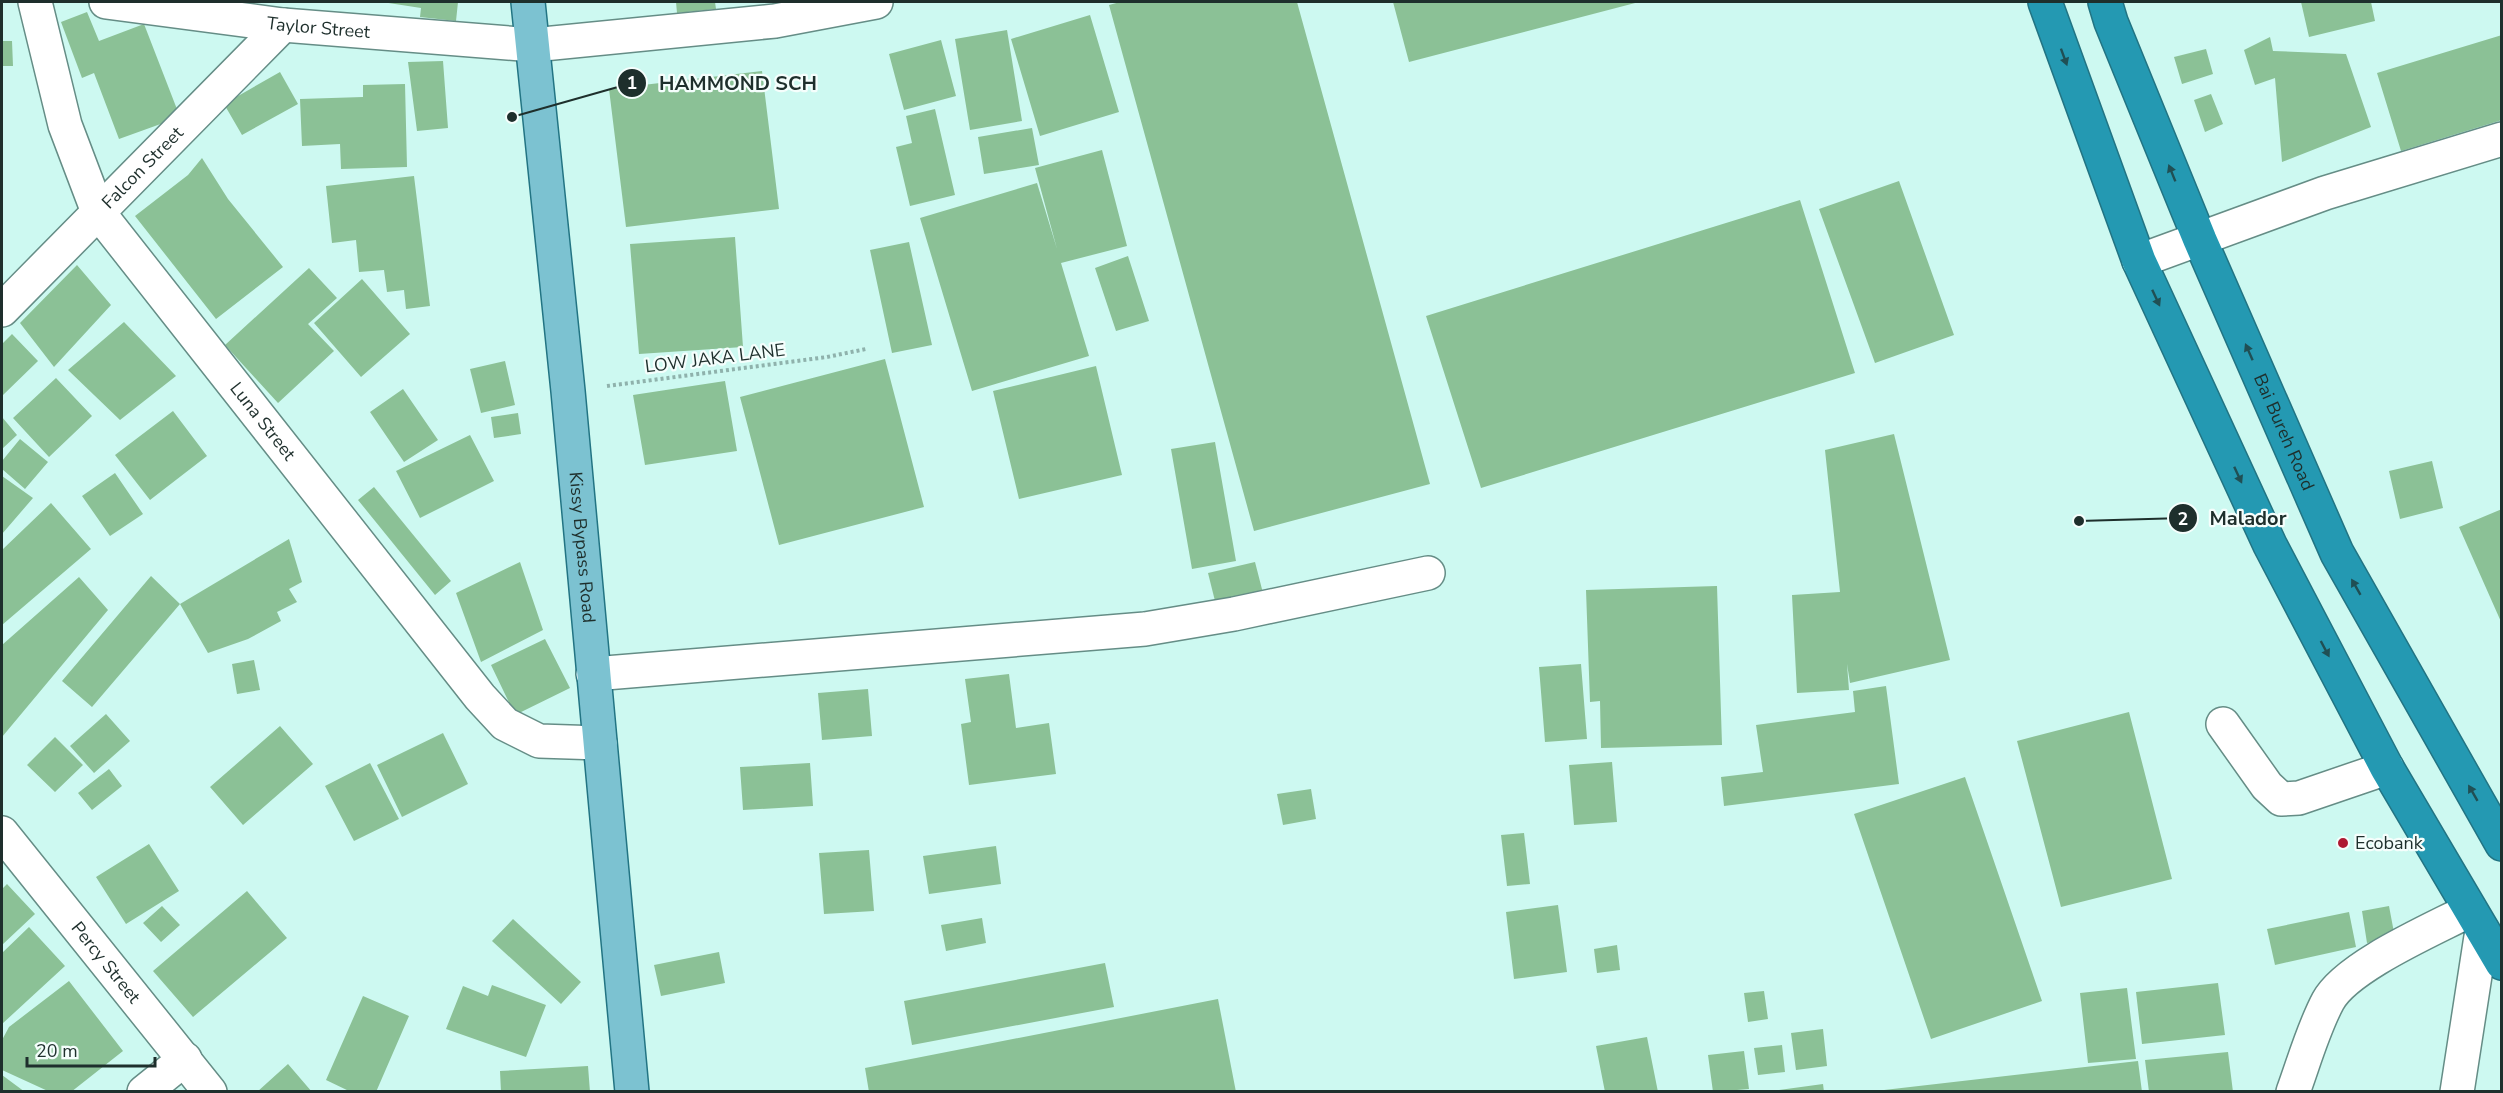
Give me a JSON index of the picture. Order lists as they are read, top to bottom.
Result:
{
  "streets": {
    "highway": ["Bai Bureh Road"],
    "main road": ["Kissy Bypass Road"],
    "street": [
      "Taylor Street",
      "Falcon Street",
      "Luna Street",
      "Percy Street"
    ],
    "path": ["LOW JAKA LANE"]
  },
  "crossings": [
    ["Taylor Street", "Falcon Street"],
    ["Taylor Street", "Kissy Bypass Road"],
    ["Falcon Street", "Luna Street"],
    ["LOW JAKA LANE", "Kissy Bypass Road"],
    ["Luna Street", "Kissy Bypass Road"]
  ],
  "places": ["HAMMOND SCH", "Malador", "Ecobank"],
  "scale_bar": "20 m"
}
